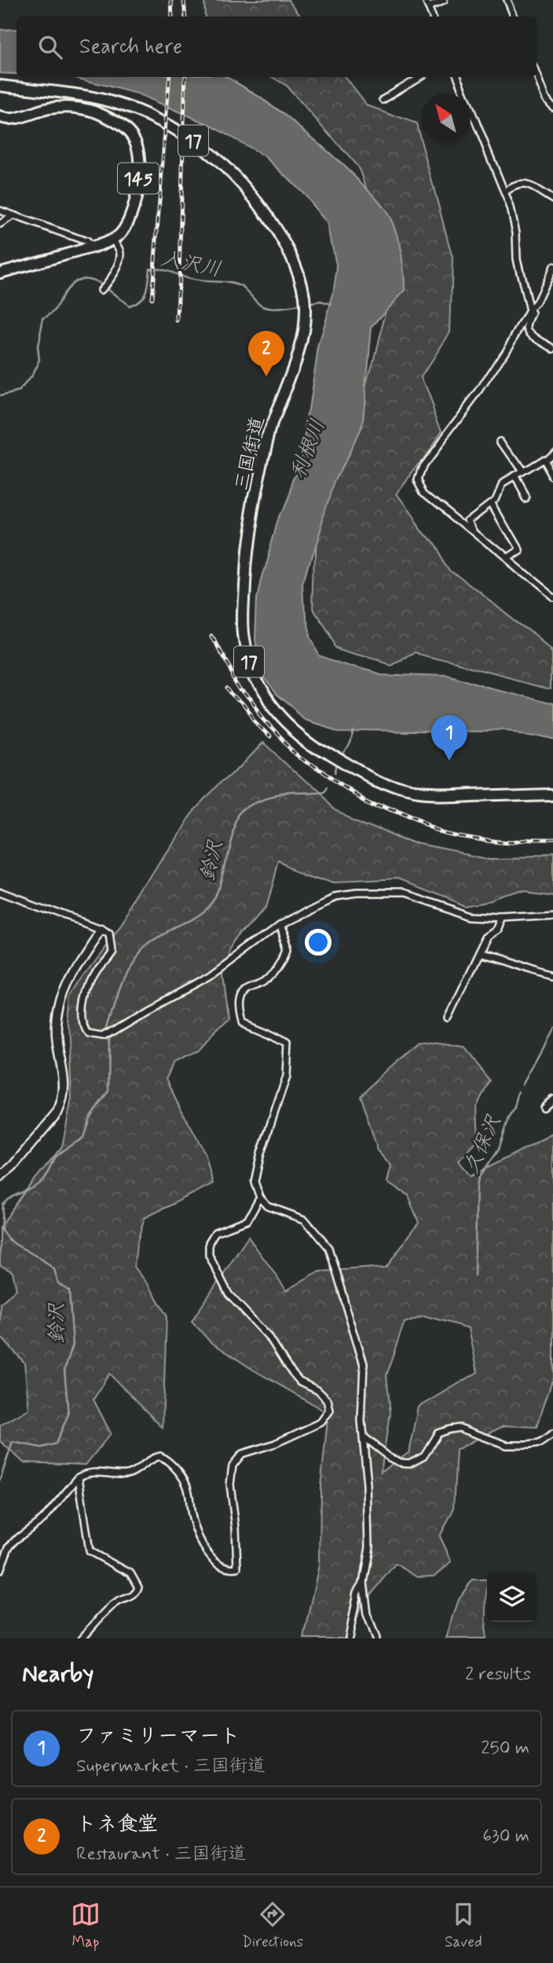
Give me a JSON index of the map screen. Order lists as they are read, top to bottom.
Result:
{
  "streets": {
    "highway": ["17", "145", "三国街道"]
  },
  "water": [
    "入沢川",
    "利根川",
    "鈴沢",
    "久保沢"
  ],
  "north": "top left",
  "page": {
    "search": "Search here",
    "pins": ["2", "1"],
    "heading": ["Nearby", "2 results"],
    "list": [
      {
        "mark": "1",
        "name": "ファミリーマート",
        "note": "Supermarket · 三国街道",
        "value": "250 m"
      },
      {
        "mark": "2",
        "name": "トネ食堂",
        "note": "Restaurant · 三国街道",
        "value": "630 m"
      }
    ],
    "nav": ["Map", "Directions", "Saved"]
  }
}
